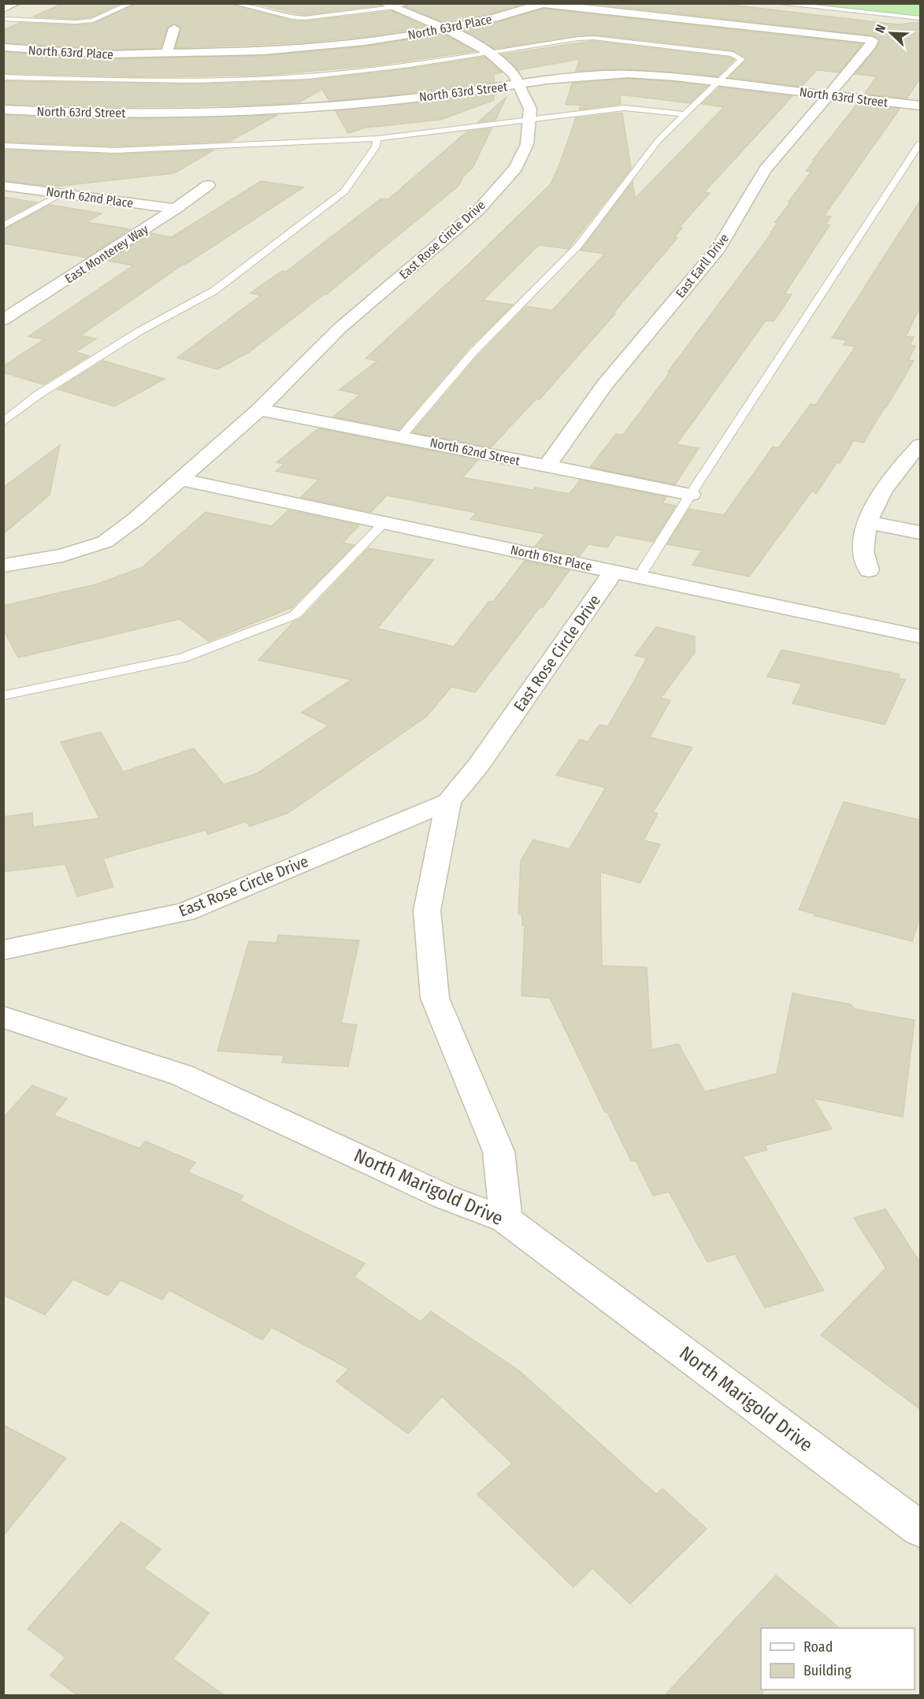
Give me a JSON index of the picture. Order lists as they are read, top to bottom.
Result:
{
  "streets": {
    "street": [
      "North 63rd Place",
      "North 63rd Street",
      "North 62nd Place",
      "East Rose Circle Drive",
      "East Monterey Way",
      "East Earll Drive",
      "North 62nd Street",
      "North 61st Place",
      "North Marigold Drive"
    ]
  },
  "crossings": [
    ["North 63rd Place", "East Rose Circle Drive"],
    ["North 63rd Place", "East Earll Drive"],
    ["North 63rd Street", "East Rose Circle Drive"],
    ["North 63rd Street", "East Earll Drive"],
    ["North 62nd Place", "East Monterey Way"],
    ["East Rose Circle Drive", "North 62nd Street"],
    ["East Rose Circle Drive", "North 61st Place"],
    ["East Rose Circle Drive", "North Marigold Drive"],
    ["East Earll Drive", "North 62nd Street"]
  ],
  "legend": ["Road", "Building"],
  "north": "top left"
}
